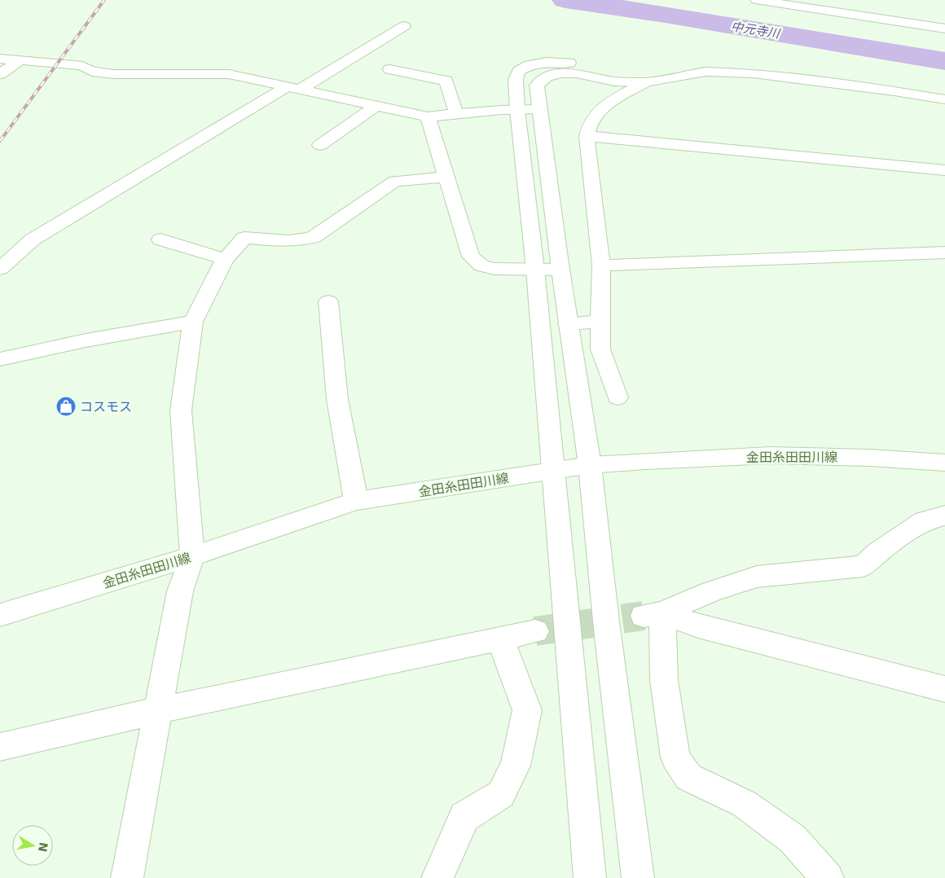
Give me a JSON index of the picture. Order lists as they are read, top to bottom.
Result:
{
  "streets": {
    "street": ["金田糸田田川線"]
  },
  "water": ["中元寺川"],
  "places": {
    "shop": ["コスモス"]
  },
  "north": "right"
}
